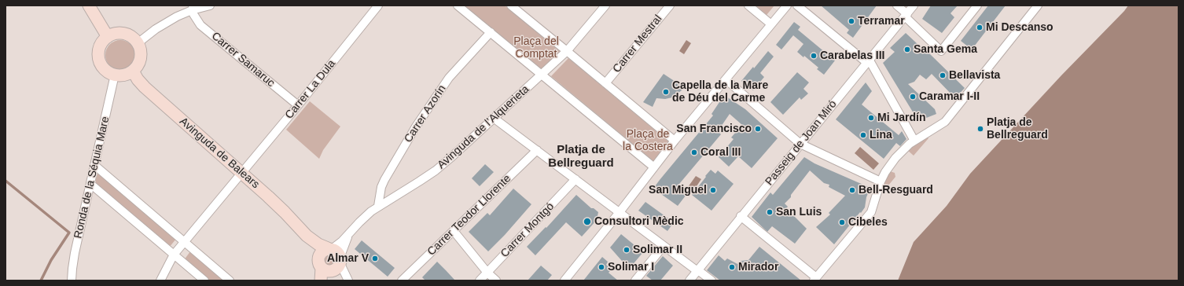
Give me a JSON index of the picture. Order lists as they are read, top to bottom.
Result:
{
  "streets": {
    "street": [
      "Carrer Mestral",
      "Carrer Samaruc",
      "Carrer La Dula",
      "Carrer Azorín",
      "Avinguda de l’Alquerieta",
      "Passeig de Joan Miró",
      "Avinguda de Balears",
      "Ronda de la Séquia Mare",
      "Carrer Teodor Llorente",
      "Carrer Montgó"
    ]
  },
  "crossings": [
    ["Carrer Samaruc", "Carrer La Dula"],
    ["Carrer La Dula", "Avinguda de Balears"],
    ["Carrer Azorín", "Avinguda de l’Alquerieta"],
    ["Avinguda de l’Alquerieta", "Avinguda de Balears"],
    ["Avinguda de Balears", "Ronda de la Séquia Mare"]
  ],
  "districts": ["Platja de Bellreguard"],
  "parks": ["Plaça del Comptat", "Plaça de la Costera"],
  "places": [
    "Terramar",
    "Mi Descanso",
    "Santa Gema",
    "Carabelas III",
    "Bellavista",
    "Capella de la Mare de Déu del Carme",
    "Caramar I-II",
    "Mi Jardín",
    "San Francisco",
    "Platja de Bellreguard",
    "Lina",
    "Coral III",
    "San Miguel",
    "Bell-Resguard",
    "San Luis",
    "Consultori Mèdic",
    "Cibeles",
    "Solimar II",
    "Almar V",
    "Solimar I",
    "Mirador"
  ]
}
